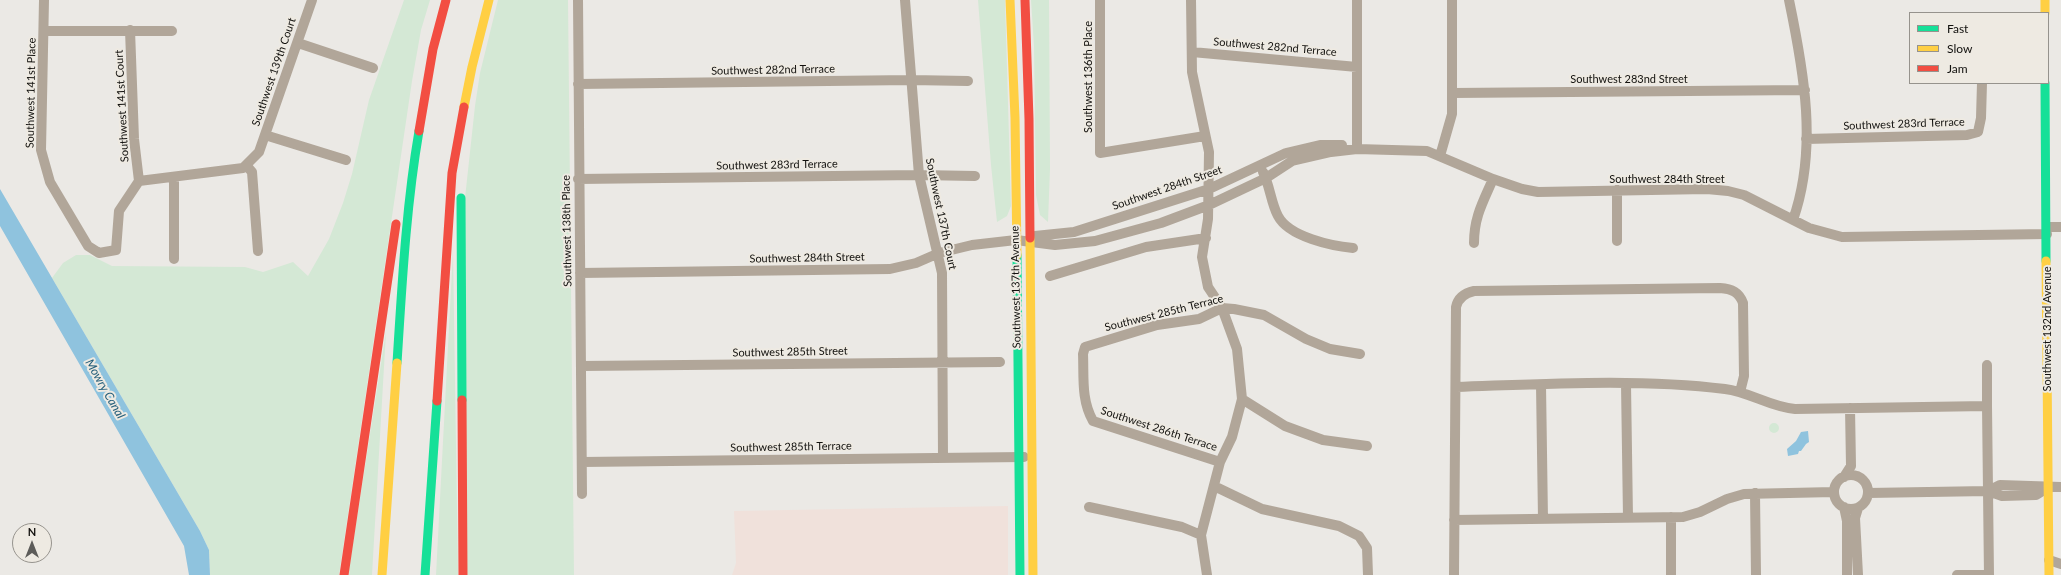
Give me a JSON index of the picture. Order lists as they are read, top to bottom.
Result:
{
  "streets": {
    "main road": ["Southwest 137th Avenue", "Southwest 132nd Avenue"],
    "street": [
      "Southwest 282nd Terrace",
      "Southwest 139th Court",
      "Southwest 136th Place",
      "Southwest 283nd Street",
      "Southwest 141st Place",
      "Southwest 141st Court",
      "Southwest 283rd Terrace",
      "Southwest 284th Street",
      "Southwest 137th Court",
      "Southwest 138th Place",
      "Southwest 285th Terrace",
      "Southwest 285th Street",
      "Southwest 286th Terrace"
    ]
  },
  "crossings": [
    ["Southwest 282nd Terrace", "Southwest 137th Court"],
    ["Southwest 282nd Terrace", "Southwest 138th Place"],
    ["Southwest 141st Place", "Southwest 141st Court"],
    ["Southwest 283rd Terrace", "Southwest 137th Court"],
    ["Southwest 283rd Terrace", "Southwest 138th Place"],
    ["Southwest 284th Street", "Southwest 137th Court"],
    ["Southwest 284th Street", "Southwest 138th Place"],
    ["Southwest 284th Street", "Southwest 137th Avenue"],
    ["Southwest 284th Street", "Southwest 132nd Avenue"],
    ["Southwest 137th Court", "Southwest 285th Terrace"],
    ["Southwest 137th Court", "Southwest 285th Street"],
    ["Southwest 138th Place", "Southwest 285th Terrace"],
    ["Southwest 138th Place", "Southwest 285th Street"],
    ["Southwest 137th Avenue", "Southwest 285th Terrace"],
    ["Southwest 285th Terrace", "Southwest 286th Terrace"]
  ],
  "water": ["Mowry Canal"],
  "legend": ["Fast", "Slow", "Jam"],
  "north": "top"
}
